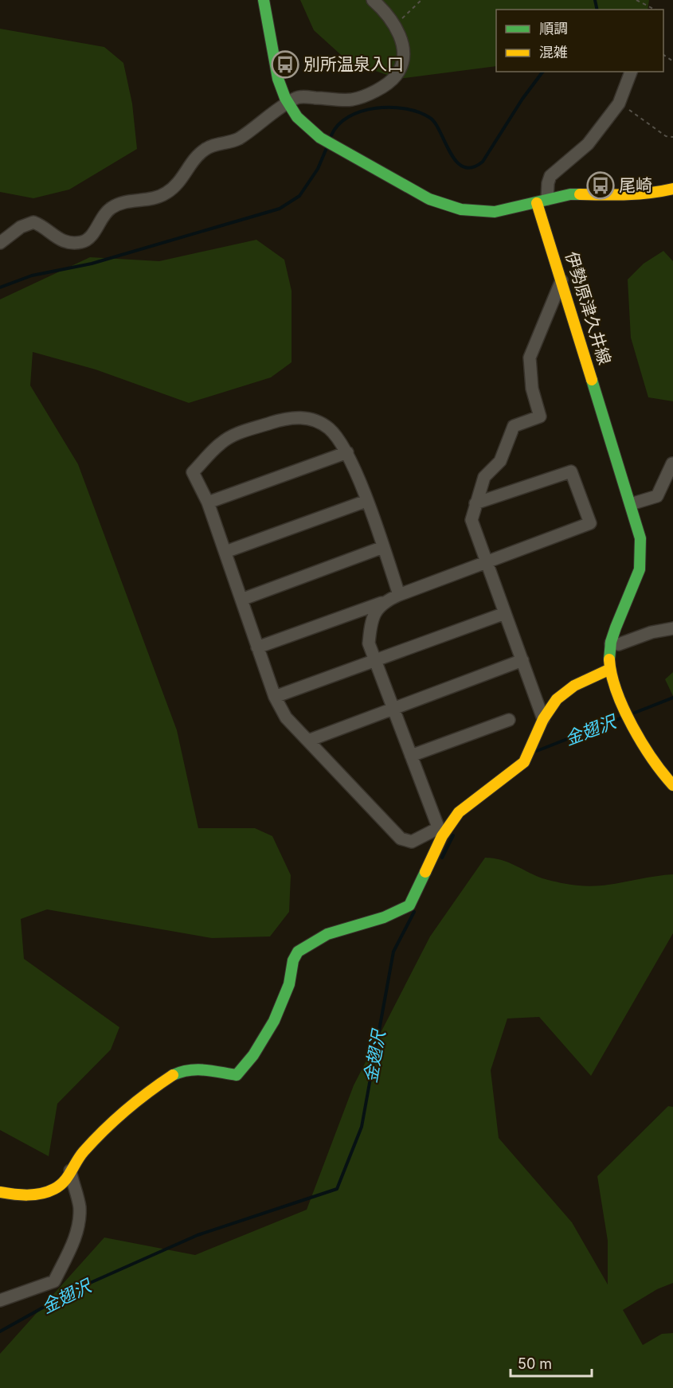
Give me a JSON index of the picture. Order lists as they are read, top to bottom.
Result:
{
  "streets": {
    "main road": ["伊勢原津久井線"]
  },
  "water": ["金翅沢"],
  "places": {
    "bus stop": ["別所温泉入口", "尾崎"]
  },
  "legend": ["順調", "混雑"],
  "scale_bar": "50 m"
}
